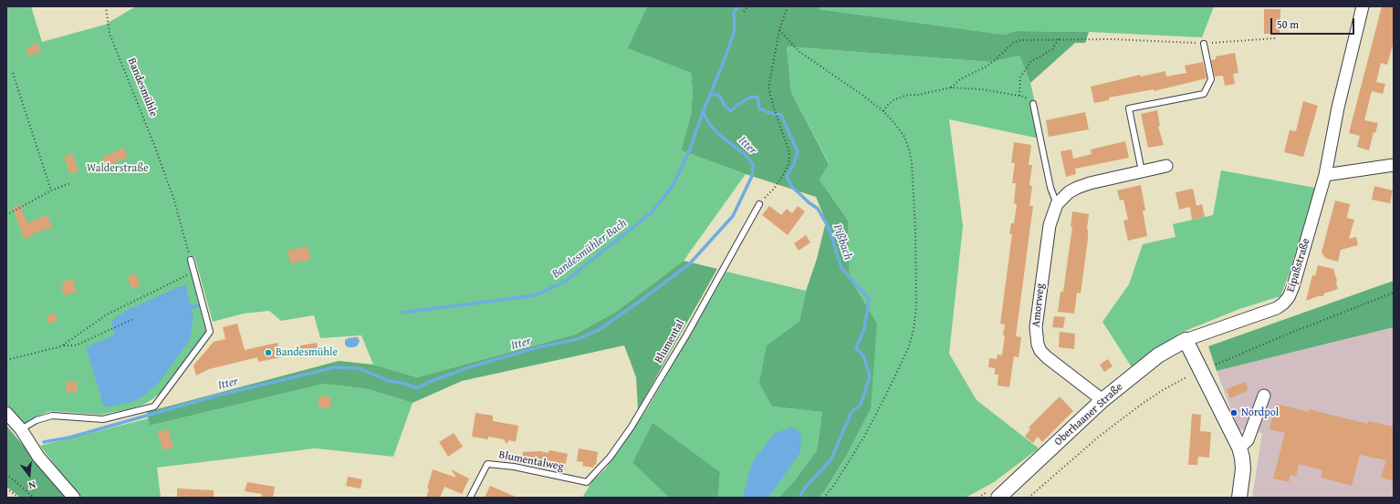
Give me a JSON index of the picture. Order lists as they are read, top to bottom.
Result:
{
  "streets": {
    "street": ["Eipaßstraße", "Amorweg", "Oberhaaner Straße"],
    "lane": ["Blumental", "Blumentalweg"],
    "path": ["Bandesmühle"]
  },
  "crossings": [
    ["Eipaßstraße", "Oberhaaner Straße"],
    ["Amorweg", "Oberhaaner Straße"],
    ["Blumental", "Blumentalweg"]
  ],
  "water": ["Itter", "Pißbach", "Bandesmühler Bach"],
  "parks": ["Walderstraße"],
  "places": ["Bandesmühle", "Nordpol"],
  "scale_bar": "50 m",
  "north": "bottom"
}
